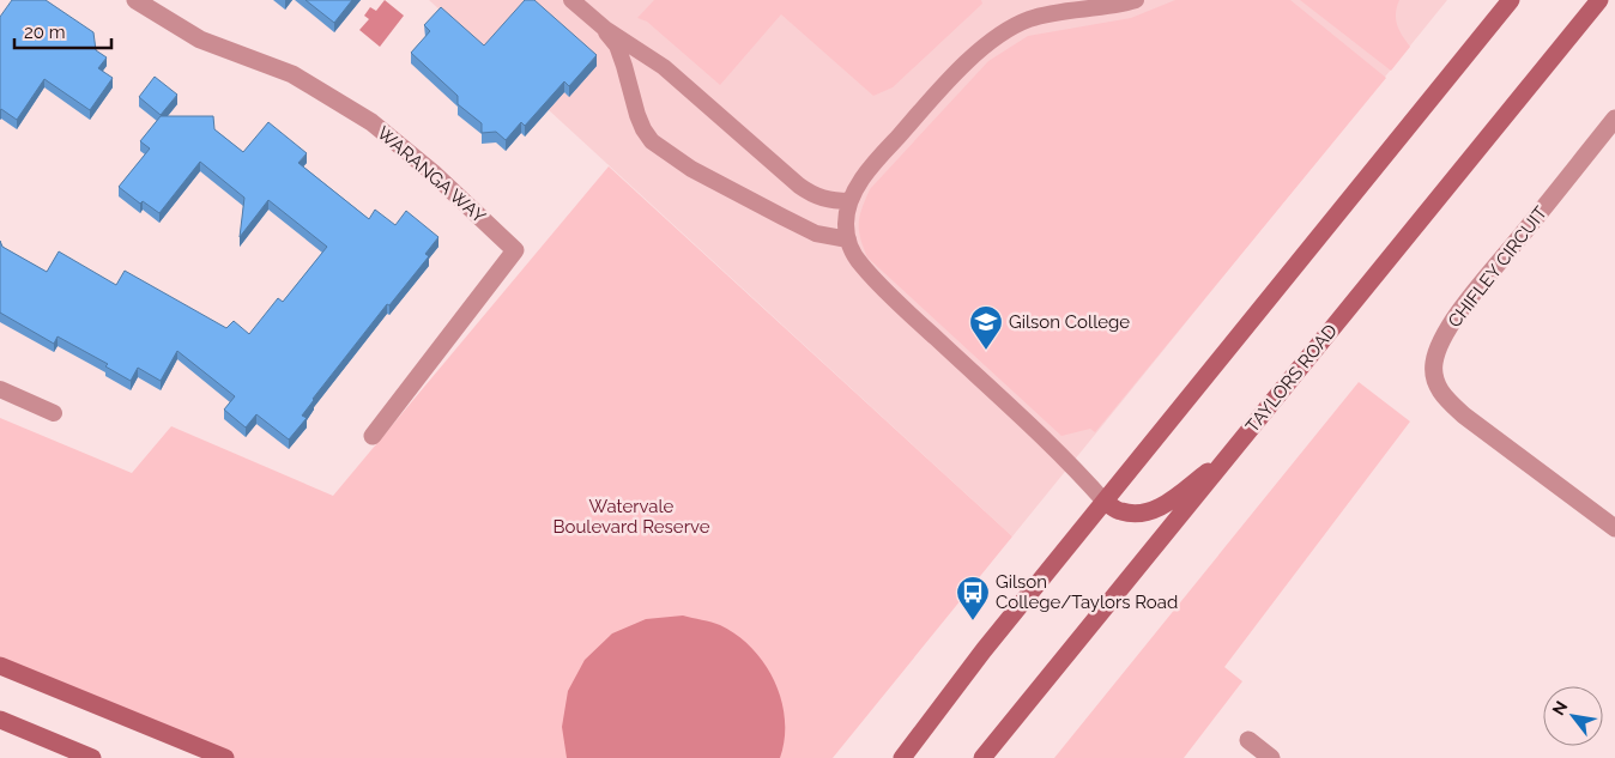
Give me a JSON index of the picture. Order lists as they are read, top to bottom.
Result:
{
  "streets": {
    "main road": ["TAYLORS ROAD"],
    "street": ["WARANGA WAY", "CHIFLEY CIRCUIT"]
  },
  "parks": ["Watervale Boulevard Reserve"],
  "places": {
    "school or university": ["Gilson College"],
    "bus stop": ["Gilson College/Taylors Road"]
  },
  "scale_bar": "20 m",
  "north": "top left"
}
